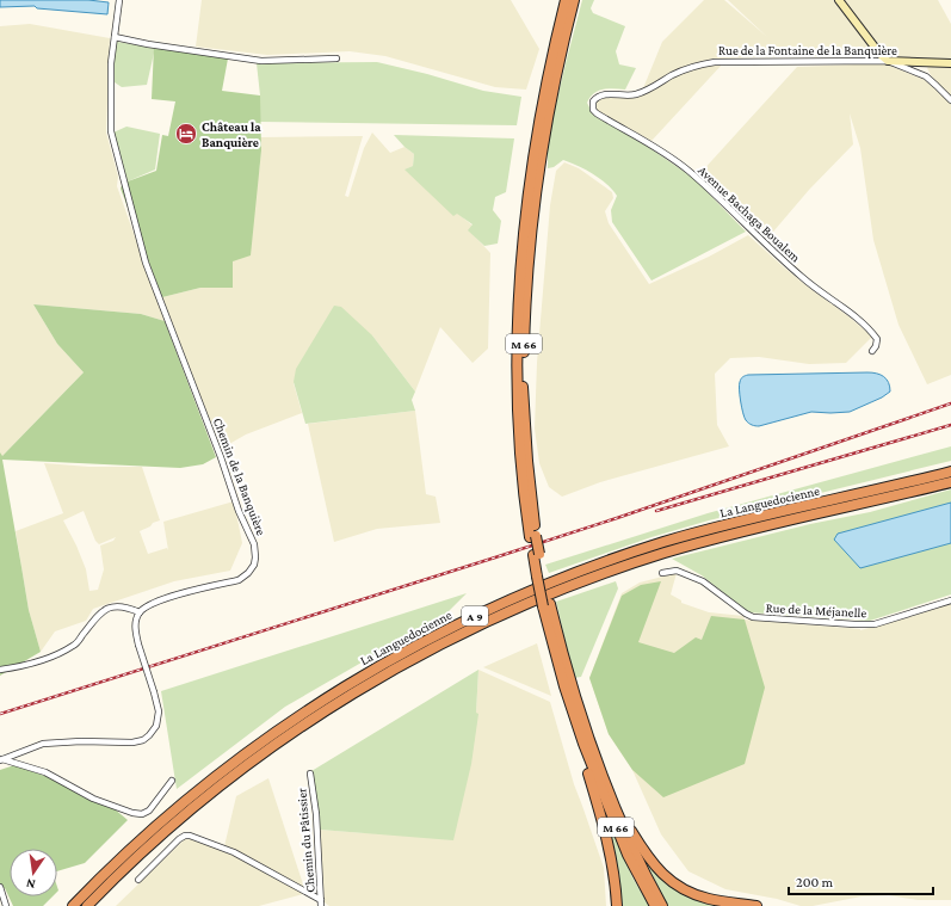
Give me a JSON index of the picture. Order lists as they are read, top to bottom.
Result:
{
  "streets": {
    "highway": ["M 66", "La Languedocienne", "A 9"],
    "street": [
      "Rue de la Fontaine de la Banquière",
      "Avenue Bachaga Boualem",
      "Chemin de la Banquière",
      "Rue de la Méjanelle",
      "Chemin du Pâtissier"
    ]
  },
  "crossings": [
    ["Rue de la Fontaine de la Banquière", "Avenue Bachaga Boualem"]
  ],
  "places": {
    "hotel": ["Château la Banquière"]
  },
  "scale_bar": "200 m",
  "north": "bottom"
}
